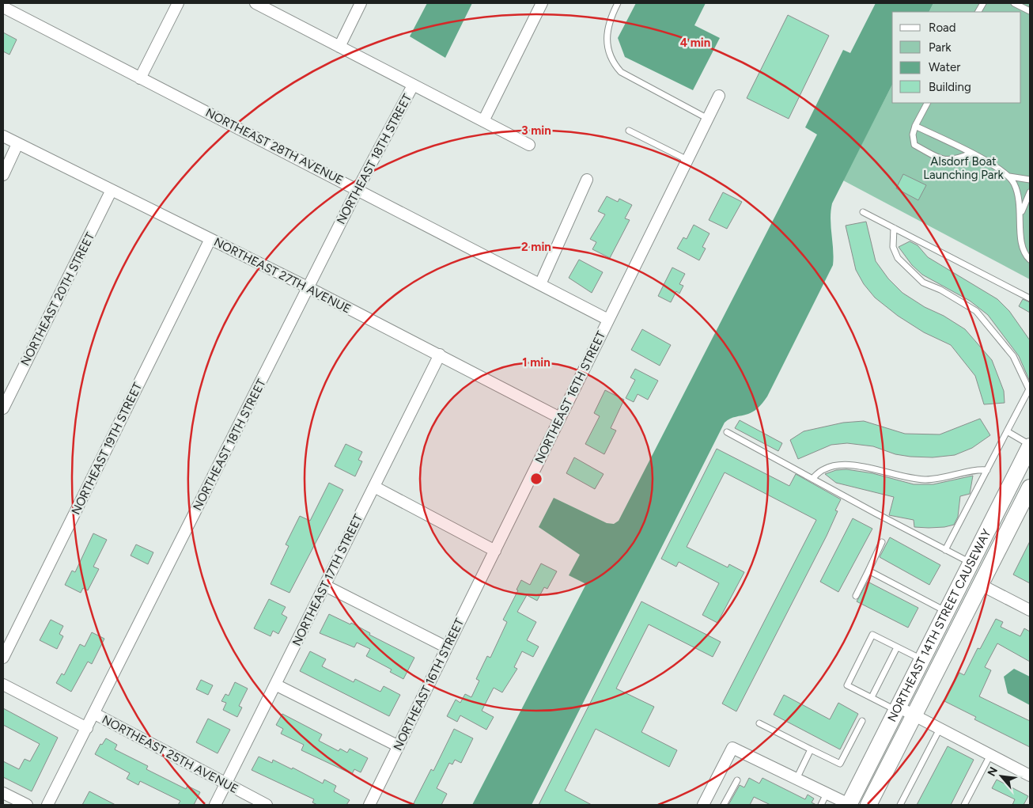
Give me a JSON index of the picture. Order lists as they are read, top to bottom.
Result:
{
  "streets": {
    "main road": ["NORTHEAST 14TH STREET CAUSEWAY"],
    "street": [
      "NORTHEAST 28TH AVENUE",
      "NORTHEAST 18TH STREET",
      "NORTHEAST 27TH AVENUE",
      "NORTHEAST 20TH STREET",
      "NORTHEAST 16TH STREET",
      "NORTHEAST 19TH STREET",
      "NORTHEAST 17TH STREET",
      "NORTHEAST 25TH AVENUE"
    ]
  },
  "crossings": [
    ["NORTHEAST 28TH AVENUE", "NORTHEAST 18TH STREET"],
    ["NORTHEAST 28TH AVENUE", "NORTHEAST 16TH STREET"],
    ["NORTHEAST 18TH STREET", "NORTHEAST 27TH AVENUE"],
    ["NORTHEAST 18TH STREET", "NORTHEAST 25TH AVENUE"],
    ["NORTHEAST 27TH AVENUE", "NORTHEAST 20TH STREET"],
    ["NORTHEAST 27TH AVENUE", "NORTHEAST 16TH STREET"],
    ["NORTHEAST 27TH AVENUE", "NORTHEAST 19TH STREET"],
    ["NORTHEAST 27TH AVENUE", "NORTHEAST 17TH STREET"],
    ["NORTHEAST 17TH STREET", "NORTHEAST 25TH AVENUE"]
  ],
  "parks": ["Alsdorf Boat Launching Park"],
  "legend": [
    "Road",
    "Park",
    "Water",
    "Building"
  ],
  "north": "top left",
  "rings": [
    "4 min",
    "3 min",
    "2 min",
    "1 min"
  ]
}
